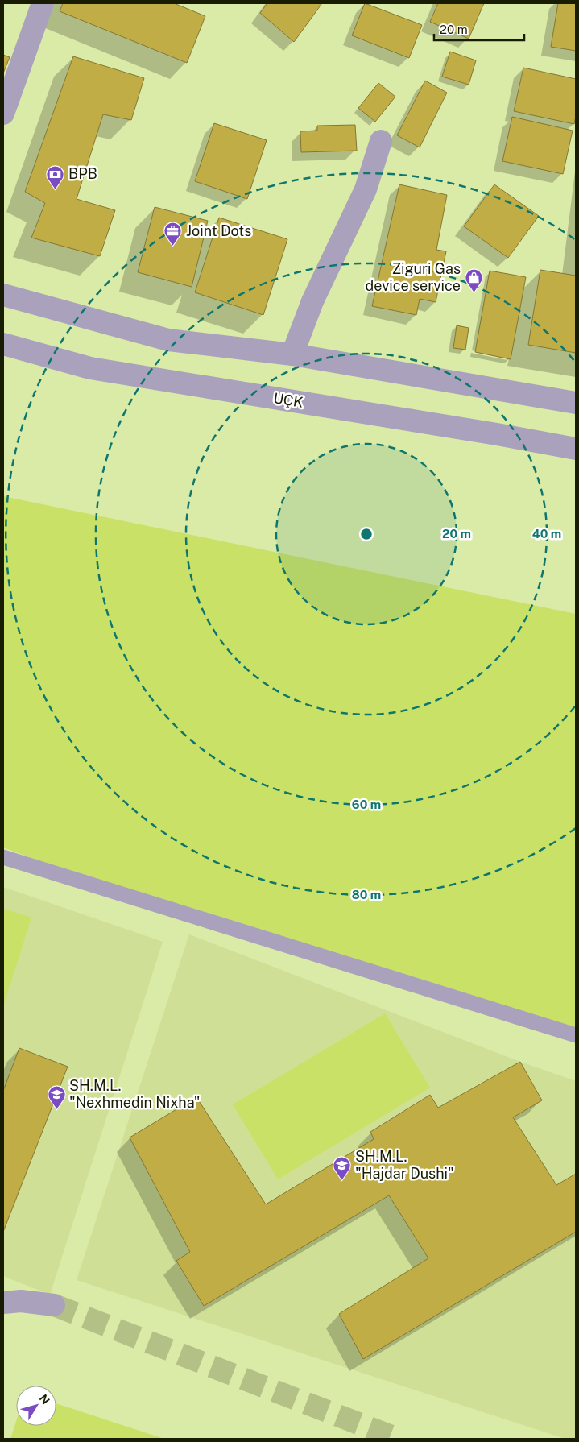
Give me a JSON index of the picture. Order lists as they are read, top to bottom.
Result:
{
  "streets": {
    "street": ["UÇK"]
  },
  "places": {
    "bank": ["BPB"],
    "office": ["Joint Dots"],
    "shop": ["Ziguri Gas device service"],
    "school or university": ["SH.M.L. \"Nexhmedin Nixha\"", "SH.M.L. \"Hajdar Dushi\""]
  },
  "scale_bar": "20 m",
  "north": "top right",
  "rings": [
    "20 m",
    "40 m",
    "60 m",
    "80 m"
  ]
}
